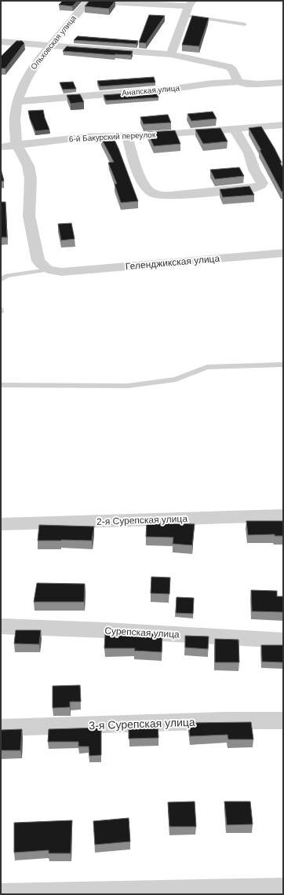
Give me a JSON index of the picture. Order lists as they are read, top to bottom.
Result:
{
  "streets": {
    "street": [
      "Ольховская улица",
      "Анапская улица",
      "6-й Бакурский переулок",
      "Геленджикская улица",
      "2-я Сурепская улица",
      "Сурепская улица",
      "3-я Сурепская улица"
    ]
  },
  "crossings": [
    ["Ольховская улица", "Анапская улица"],
    ["Ольховская улица", "6-й Бакурский переулок"],
    ["Ольховская улица", "Геленджикская улица"]
  ]
}
